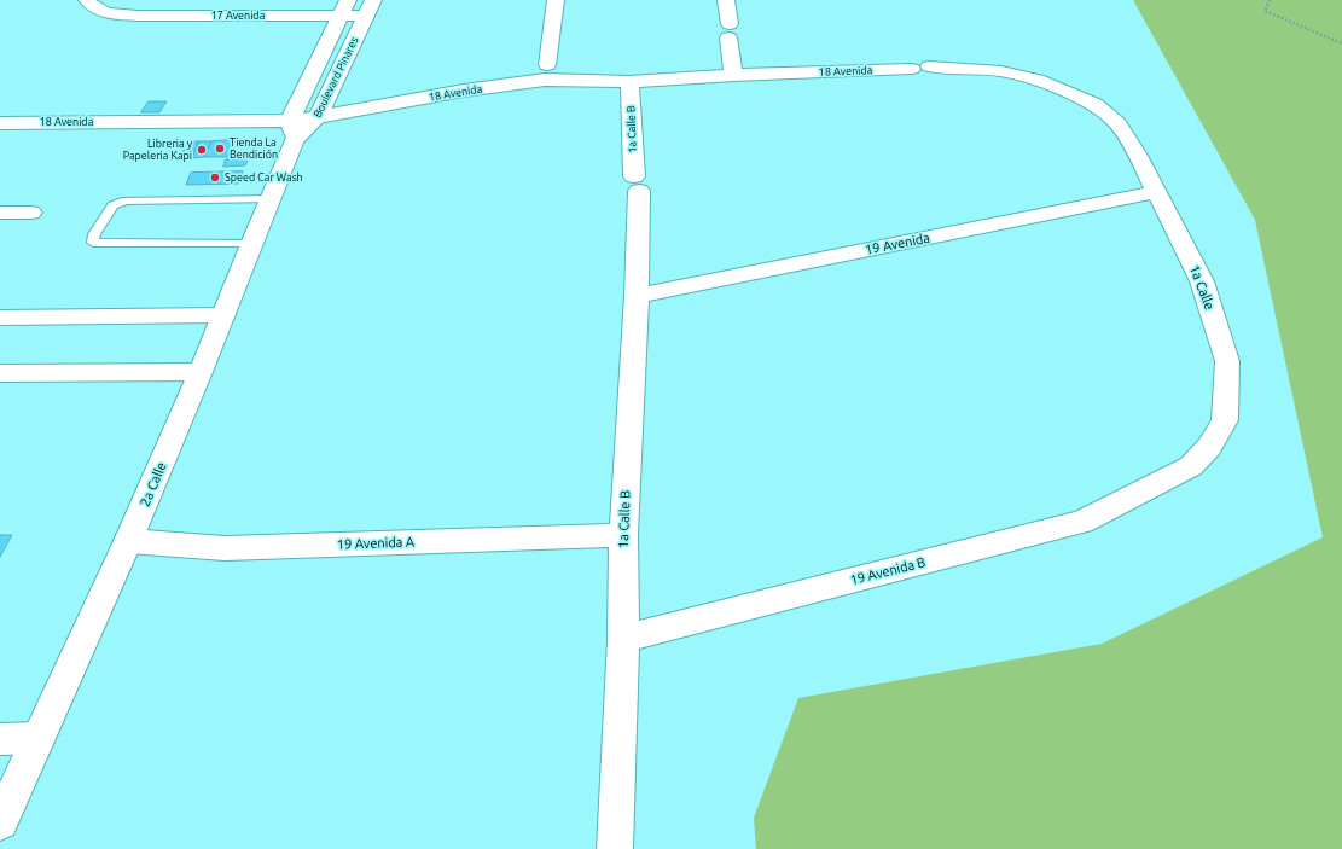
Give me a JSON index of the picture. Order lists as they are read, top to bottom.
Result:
{
  "streets": {
    "street": [
      "17 Avenida",
      "18 Avenida",
      "Boulevard Pinares",
      "1a Calle B",
      "19 Avenida",
      "1a Calle",
      "2a Calle",
      "19 Avenida A",
      "19 Avenida B"
    ]
  },
  "crossings": [
    ["17 Avenida", "Boulevard Pinares"],
    ["18 Avenida", "Boulevard Pinares"],
    ["18 Avenida", "1a Calle B"],
    ["18 Avenida", "1a Calle"],
    ["18 Avenida", "2a Calle"],
    ["Boulevard Pinares", "2a Calle"],
    ["1a Calle B", "19 Avenida"],
    ["1a Calle B", "19 Avenida A"],
    ["1a Calle B", "19 Avenida B"],
    ["19 Avenida", "1a Calle"],
    ["1a Calle", "19 Avenida B"],
    ["2a Calle", "19 Avenida A"]
  ],
  "places": ["Tienda La Bendición", "Libreria y Papeleria Kapi", "Speed Car Wash"]
}
